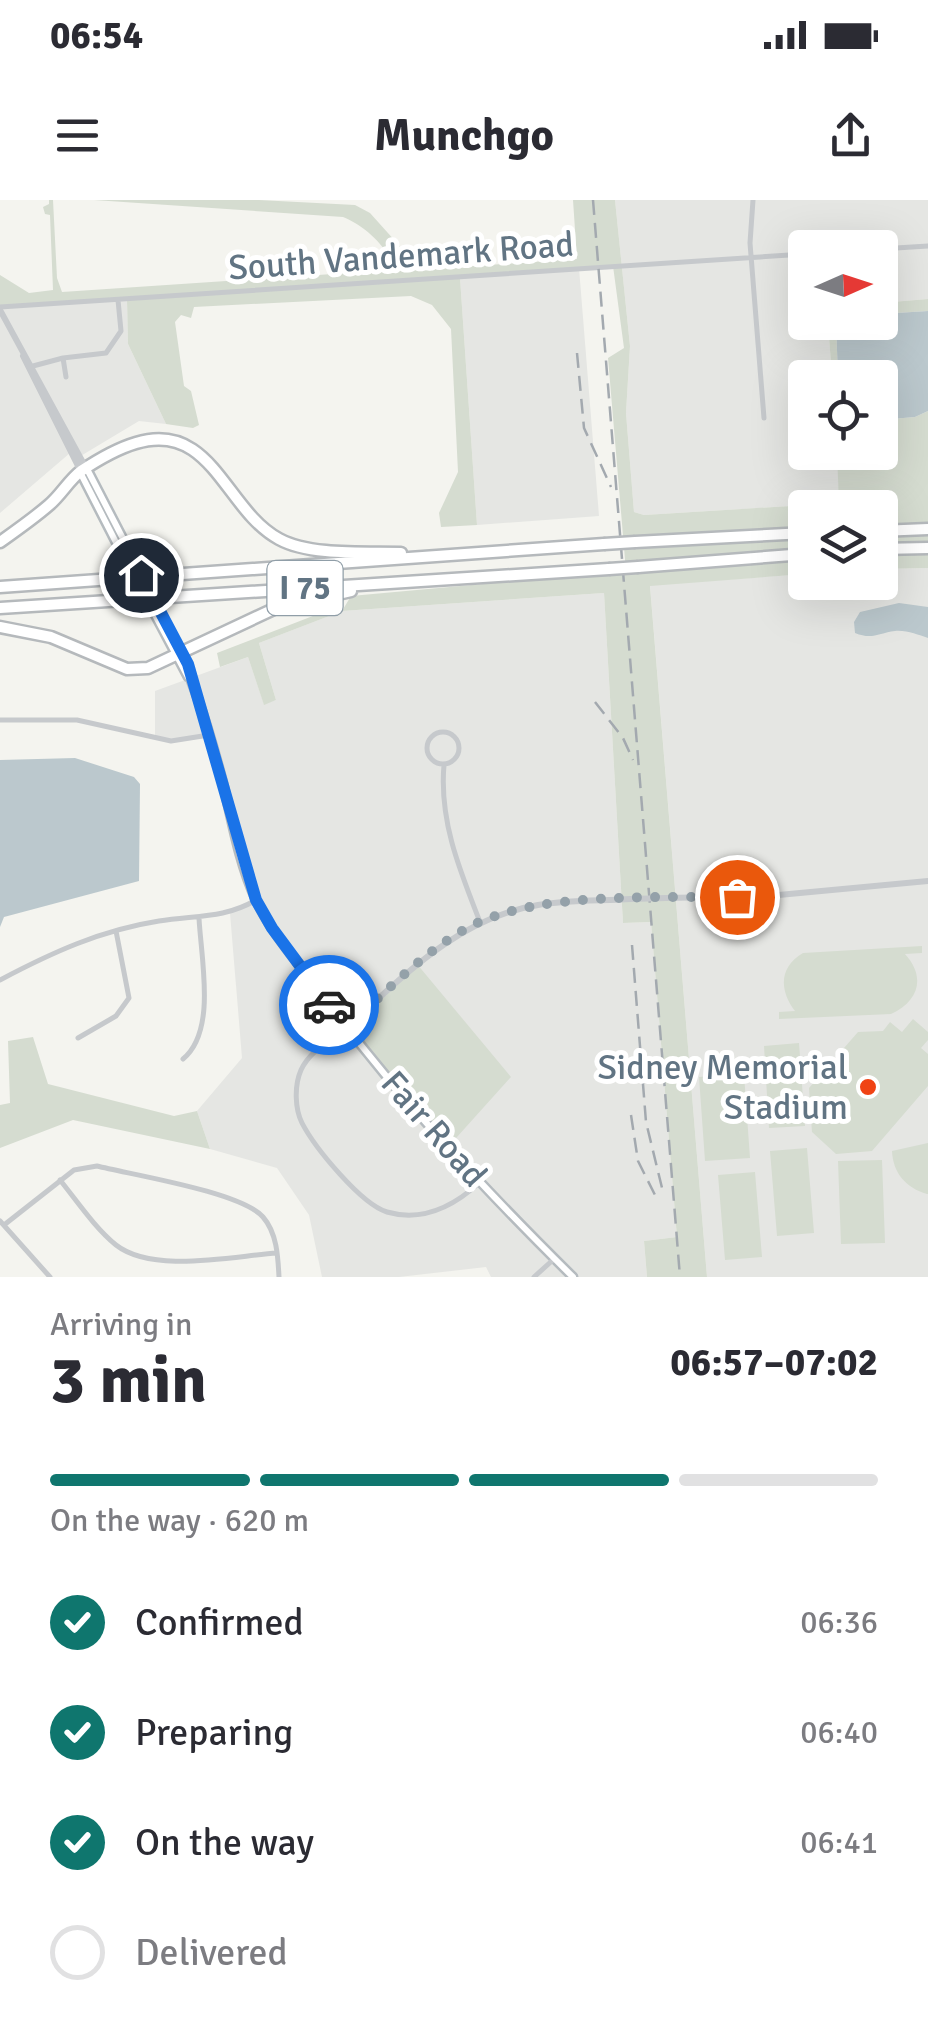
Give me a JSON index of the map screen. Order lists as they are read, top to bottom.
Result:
{
  "streets": {
    "highway": ["I 75"],
    "main road": ["Fair Road"],
    "street": ["South Vandemark Road"]
  },
  "crossings": [
    ["South Vandemark Road", "Fair Road"]
  ],
  "places": ["Sidney Memorial Stadium"],
  "north": "right",
  "page": {
    "status": "06:54",
    "header": "Munchgo",
    "heading": ["3 min", "Arriving in", "06:57–07:02"],
    "bar": "On the way · 620 m",
    "list": [
      ["Confirmed", "06:36"],
      ["Preparing", "06:40"],
      ["On the way", "06:41"],
      "Delivered"
    ]
  }
}
